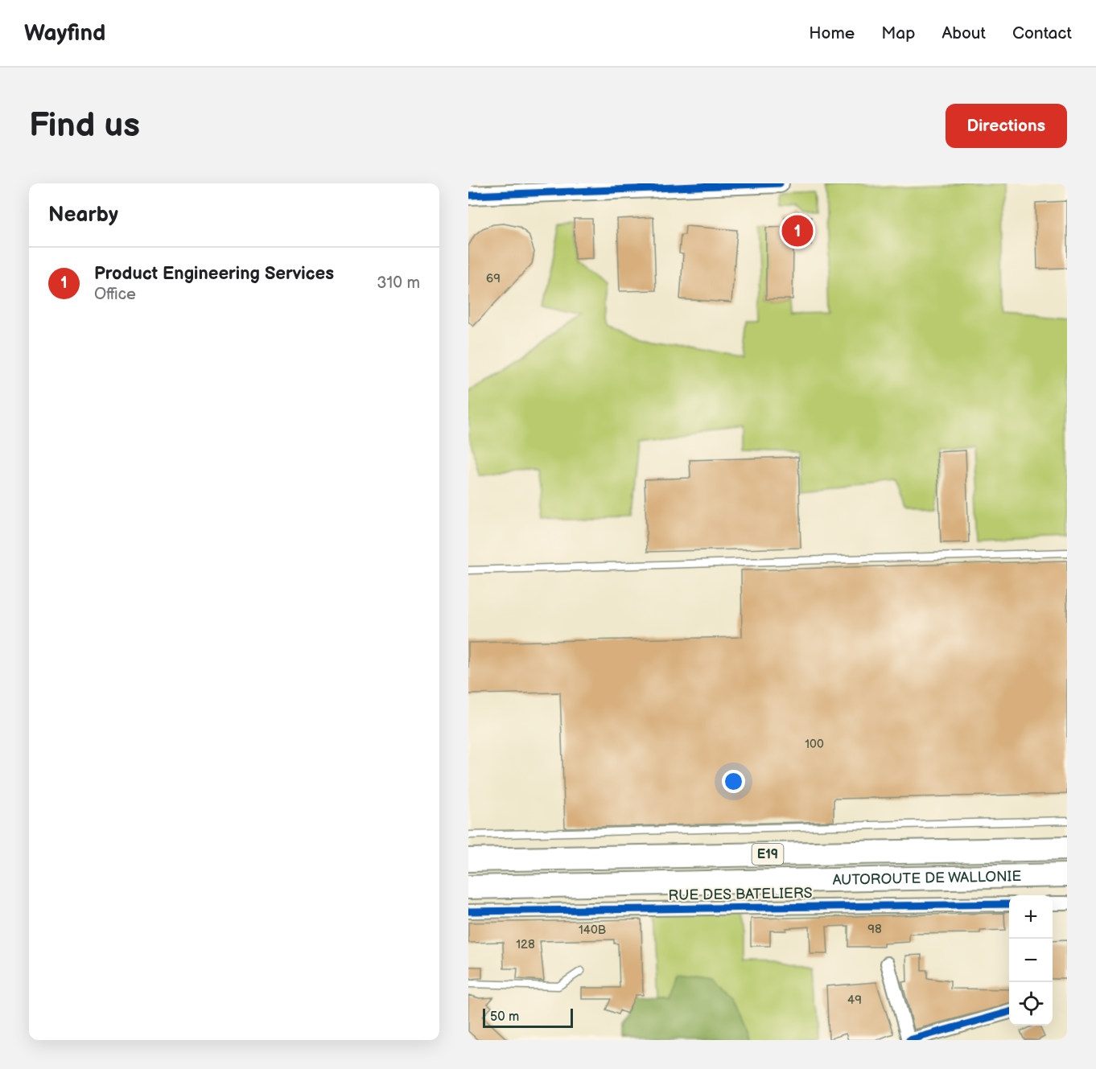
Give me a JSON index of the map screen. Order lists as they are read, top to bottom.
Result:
{
  "streets": {
    "highway": ["E19", "AUTOROUTE DE WALLONIE"],
    "street": ["RUE DES BATELIERS"]
  },
  "house_numbers": [
    "69",
    "100",
    "98",
    "140B",
    "128",
    "49"
  ],
  "scale_bar": "50 m",
  "page": {
    "header": "Wayfind",
    "nav": [
      "Home",
      "Map",
      "About",
      "Contact"
    ],
    "buttons": "Directions",
    "title": "Find us",
    "heading": "Nearby",
    "pins": "1",
    "list": [
      {
        "mark": "1",
        "name": "Product Engineering Services",
        "note": "Office",
        "value": "310 m"
      }
    ],
    "map_buttons": ["+", "−"],
    "scale": "50 m"
  }
}
